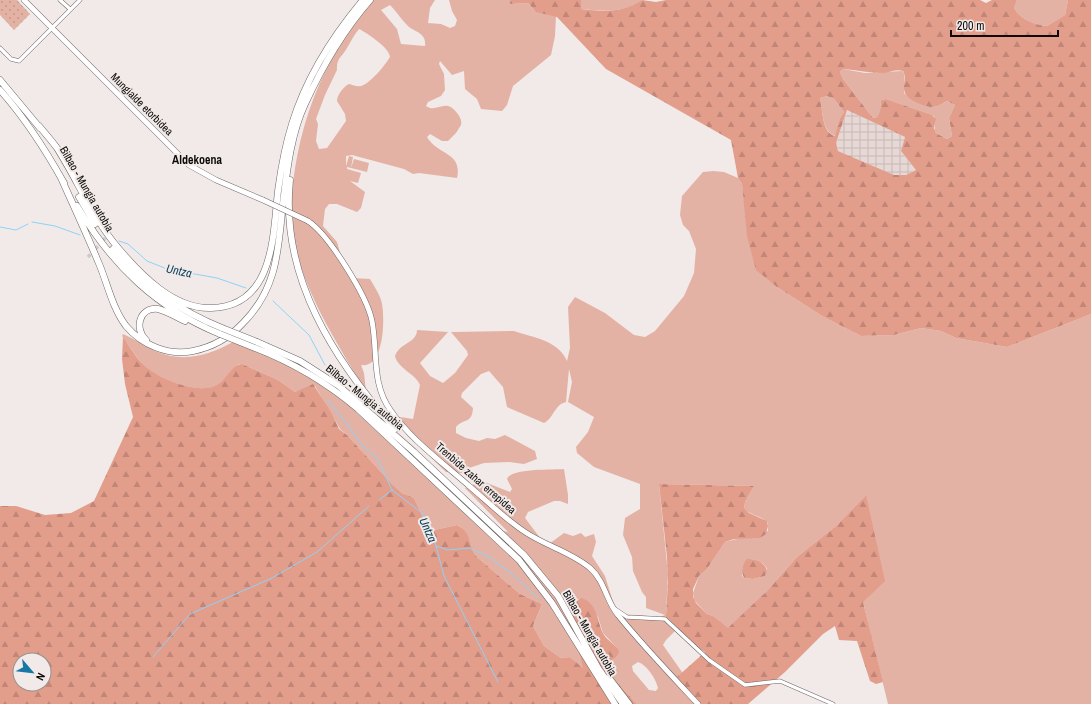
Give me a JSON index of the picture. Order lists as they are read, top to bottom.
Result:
{
  "streets": {
    "highway": ["Bilbao - Mungia autobia"],
    "street": ["Mungialde etorbidea", "Trenbide zahar errepidea"]
  },
  "crossings": [
    ["Mungialde etorbidea", "Trenbide zahar errepidea"]
  ],
  "districts": ["Aldekoena"],
  "water": ["Untza"],
  "scale_bar": "200 m",
  "north": "bottom right"
}
